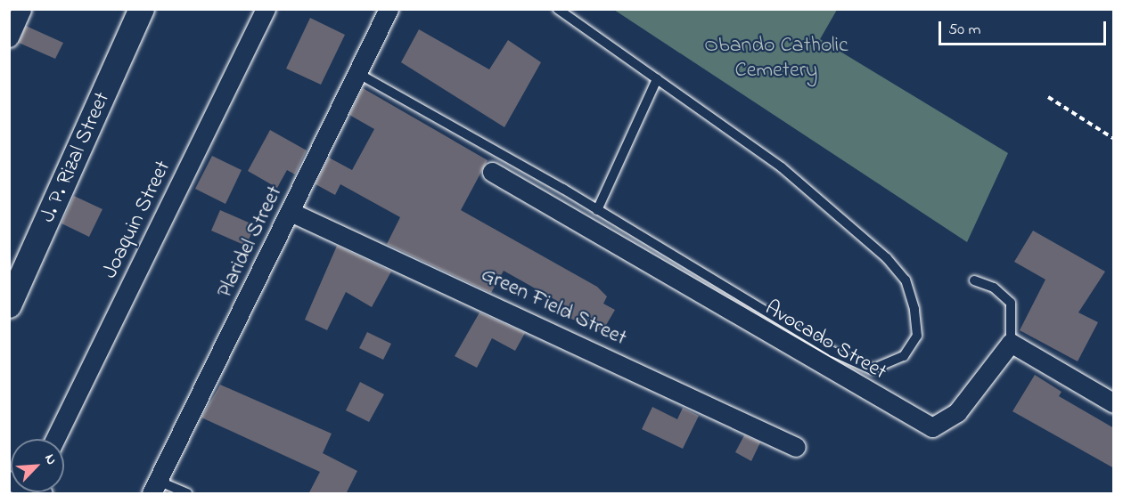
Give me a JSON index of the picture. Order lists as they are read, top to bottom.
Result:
{
  "streets": {
    "main road": ["J. P. Rizal Street"],
    "street": [
      "Joaquin Street",
      "Plaridel Street",
      "Green Field Street",
      "Avocado Street"
    ]
  },
  "crossings": [
    ["Plaridel Street", "Green Field Street"]
  ],
  "parks": ["Obando Catholic Cemetery"],
  "scale_bar": "50 m",
  "north": "top right"
}
